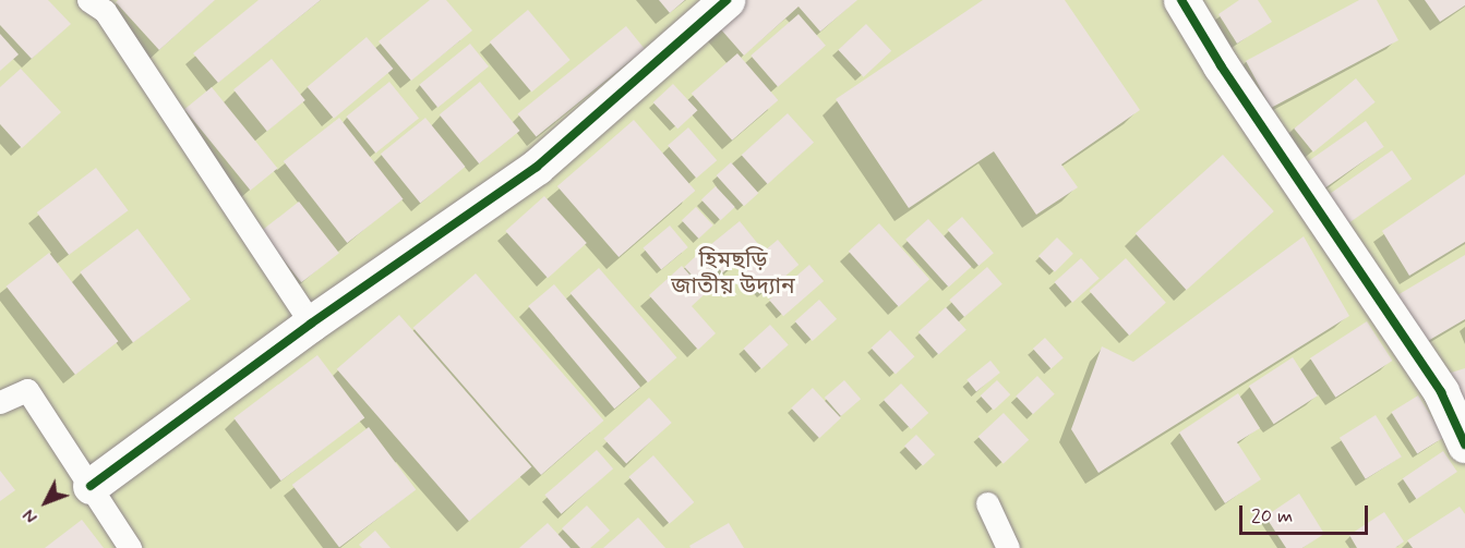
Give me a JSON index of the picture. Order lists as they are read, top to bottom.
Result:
{
  "parks": ["হিমছড়ি জাতীয় উদ্যান"],
  "scale_bar": "20 m",
  "north": "bottom left"
}
